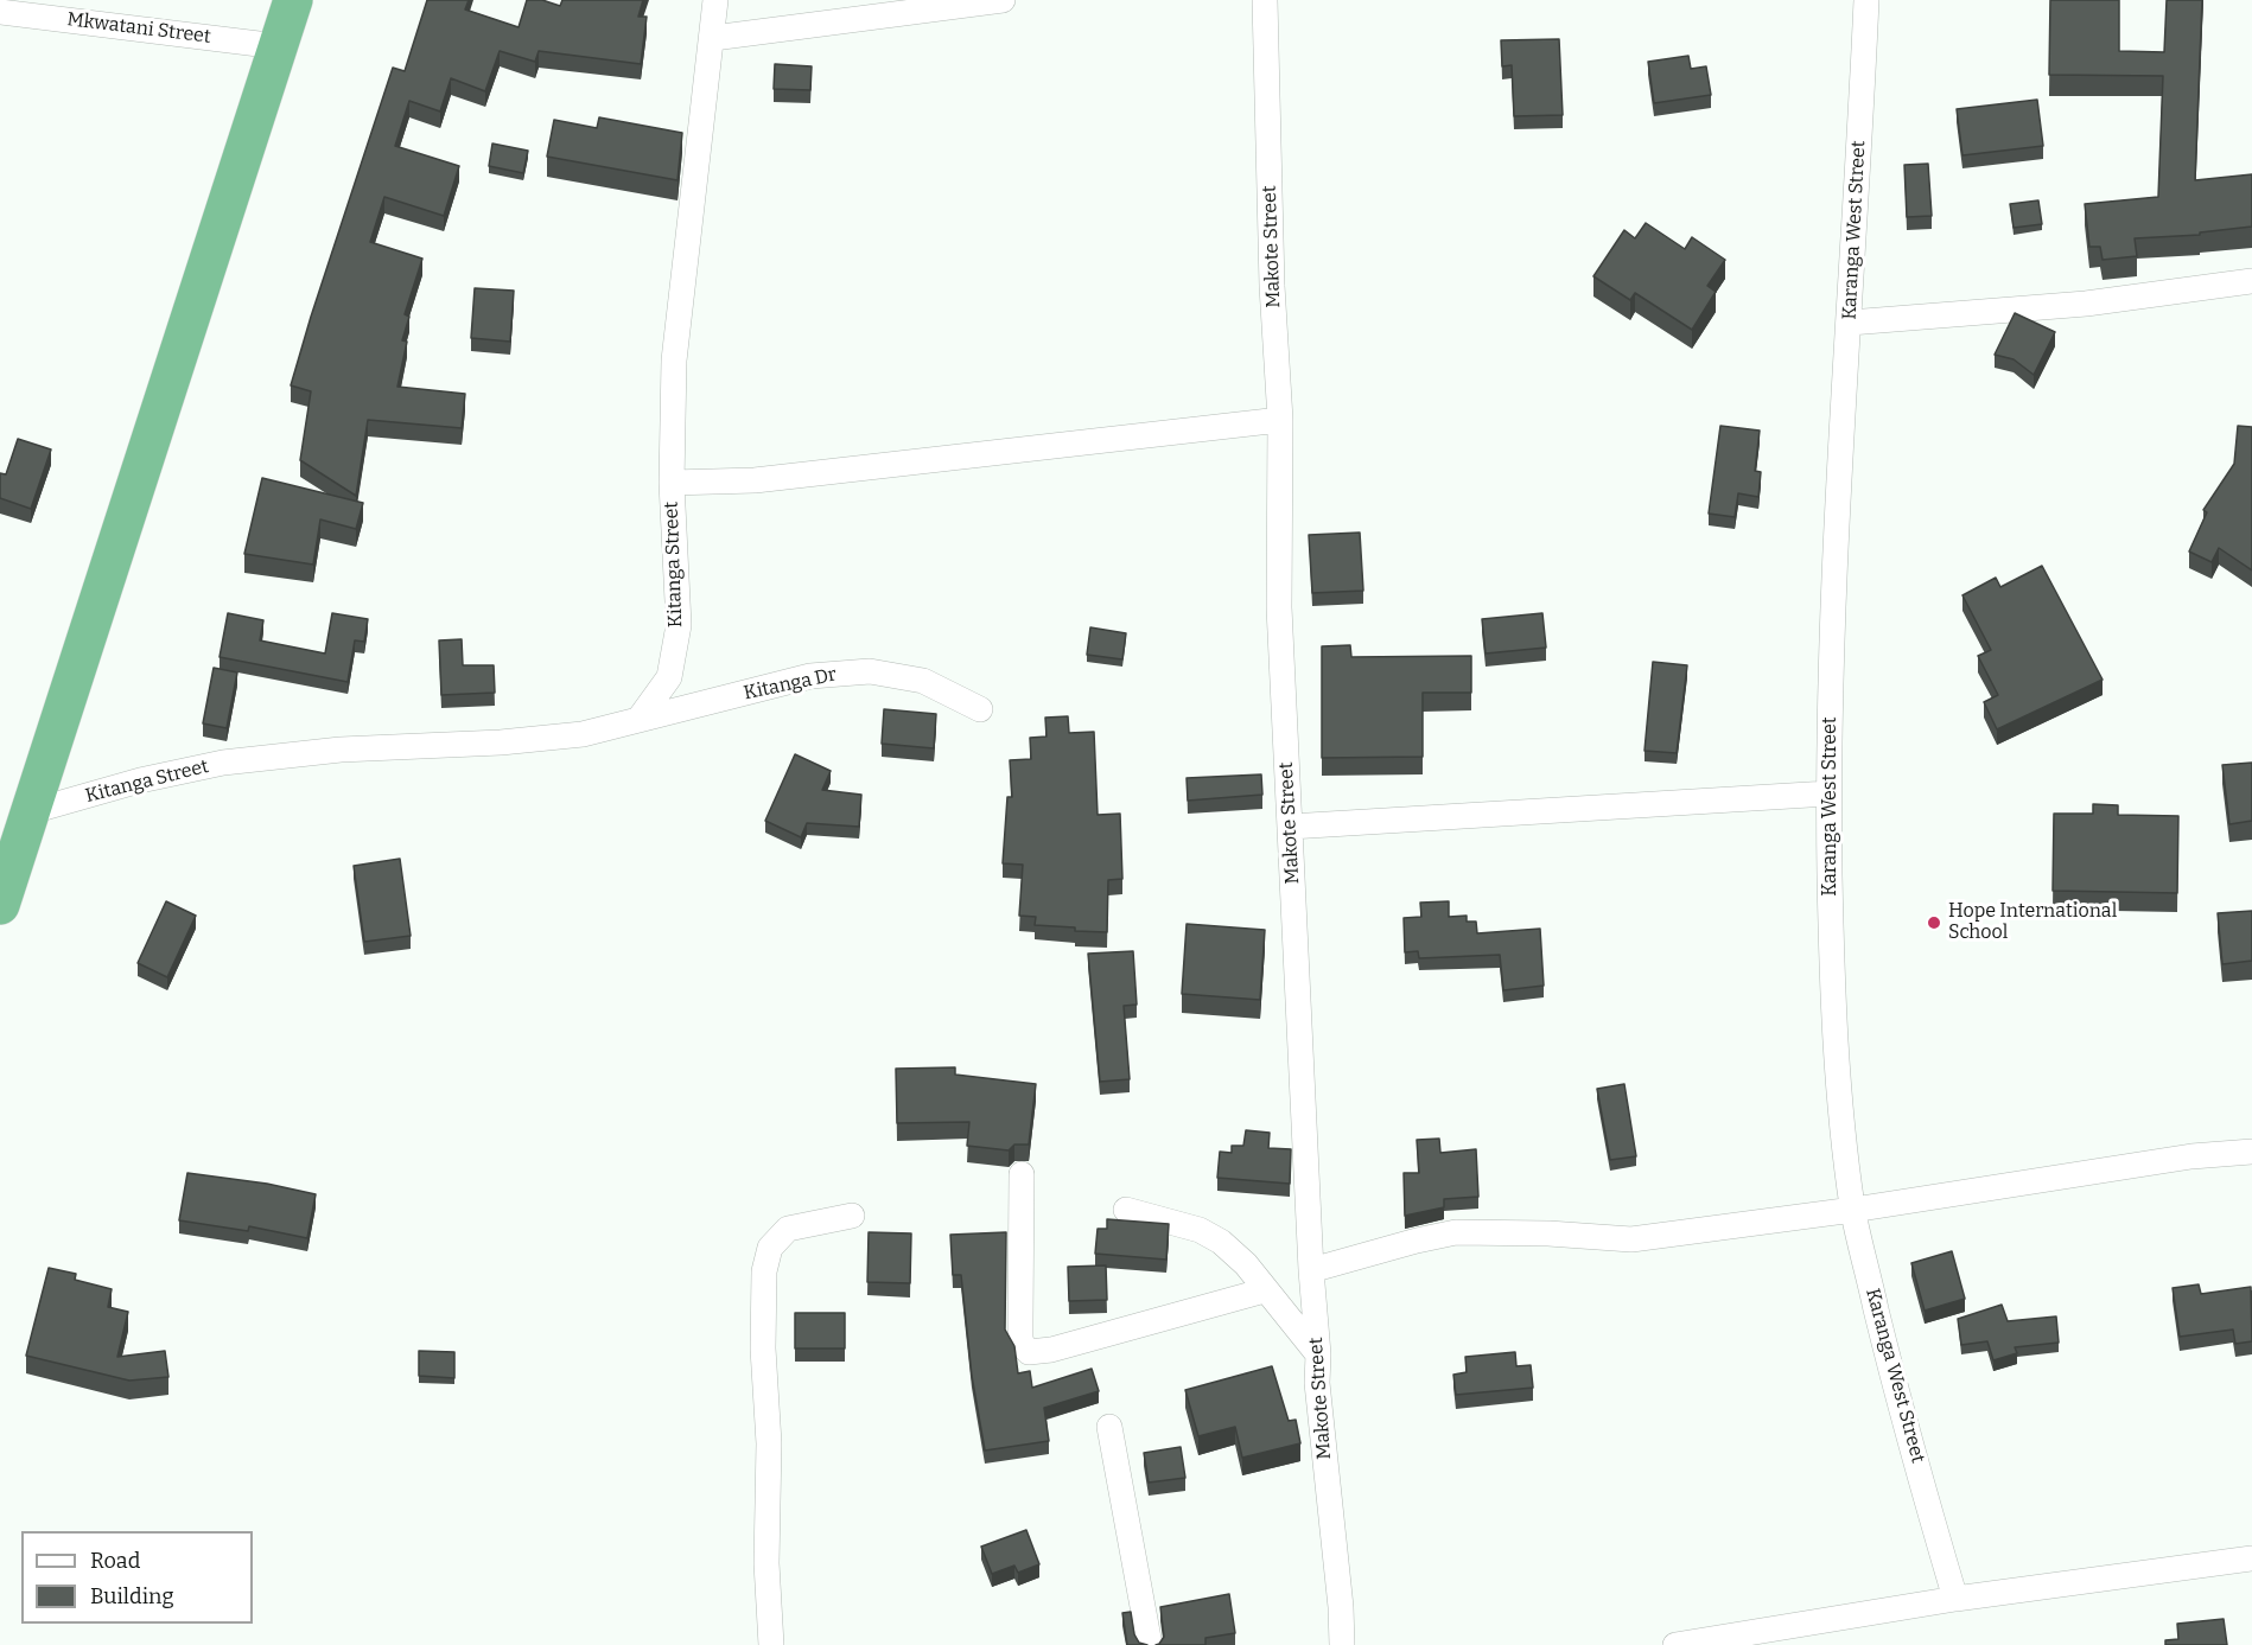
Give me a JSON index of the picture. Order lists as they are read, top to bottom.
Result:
{
  "streets": {
    "street": [
      "Mkwatani Street",
      "Karanga West Street",
      "Makote Street",
      "Kitanga Street",
      "Kitanga Dr"
    ]
  },
  "crossings": [
    ["Kitanga Street", "Kitanga Dr"]
  ],
  "places": ["Hope International School"],
  "legend": ["Road", "Building"]
}
